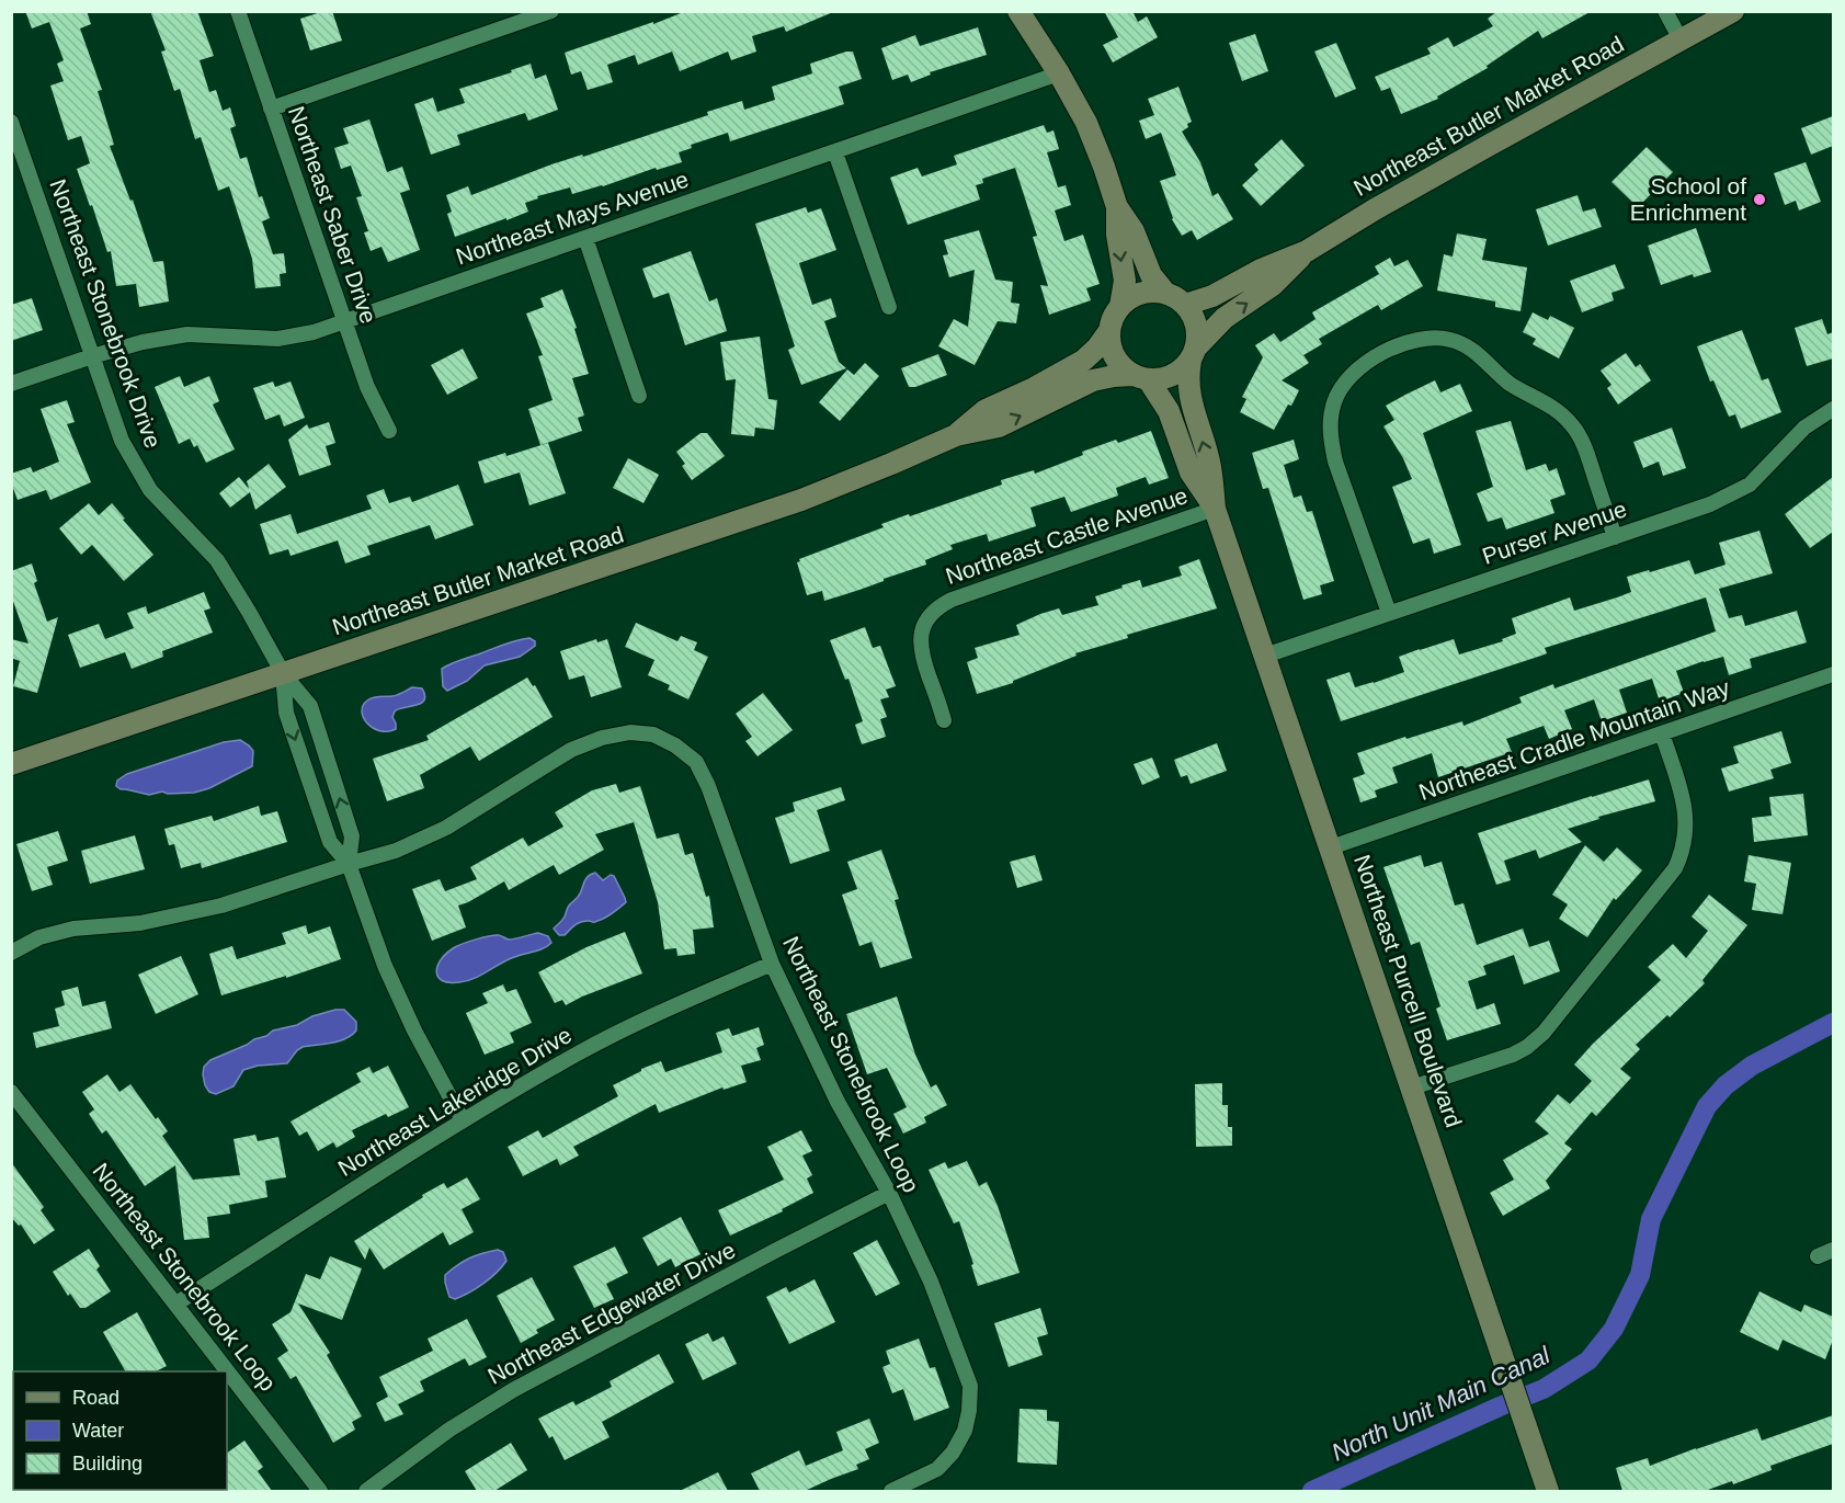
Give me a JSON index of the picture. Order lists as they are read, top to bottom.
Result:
{
  "streets": {
    "main road": ["Northeast Butler Market Road", "Northeast Purcell Boulevard"],
    "street": [
      "Northeast Saber Drive",
      "Northeast Mays Avenue",
      "Northeast Stonebrook Drive",
      "Purser Avenue",
      "Northeast Castle Avenue",
      "Northeast Cradle Mountain Way",
      "Northeast Stonebrook Loop",
      "Northeast Lakeridge Drive",
      "Northeast Edgewater Drive"
    ]
  },
  "crossings": [
    ["Northeast Butler Market Road", "Northeast Stonebrook Drive"],
    ["Northeast Butler Market Road", "Northeast Purcell Boulevard"],
    ["Northeast Saber Drive", "Northeast Mays Avenue"],
    ["Northeast Mays Avenue", "Northeast Stonebrook Drive"],
    ["Northeast Stonebrook Drive", "Northeast Stonebrook Loop"],
    ["Northeast Stonebrook Drive", "Northeast Lakeridge Drive"],
    ["Purser Avenue", "Northeast Purcell Boulevard"],
    ["Northeast Castle Avenue", "Northeast Purcell Boulevard"],
    ["Northeast Cradle Mountain Way", "Northeast Purcell Boulevard"],
    ["Northeast Stonebrook Loop", "Northeast Lakeridge Drive"],
    ["Northeast Stonebrook Loop", "Northeast Edgewater Drive"]
  ],
  "water": ["North Unit Main Canal"],
  "places": ["School of Enrichment"],
  "legend": ["Road", "Water", "Building"]
}
